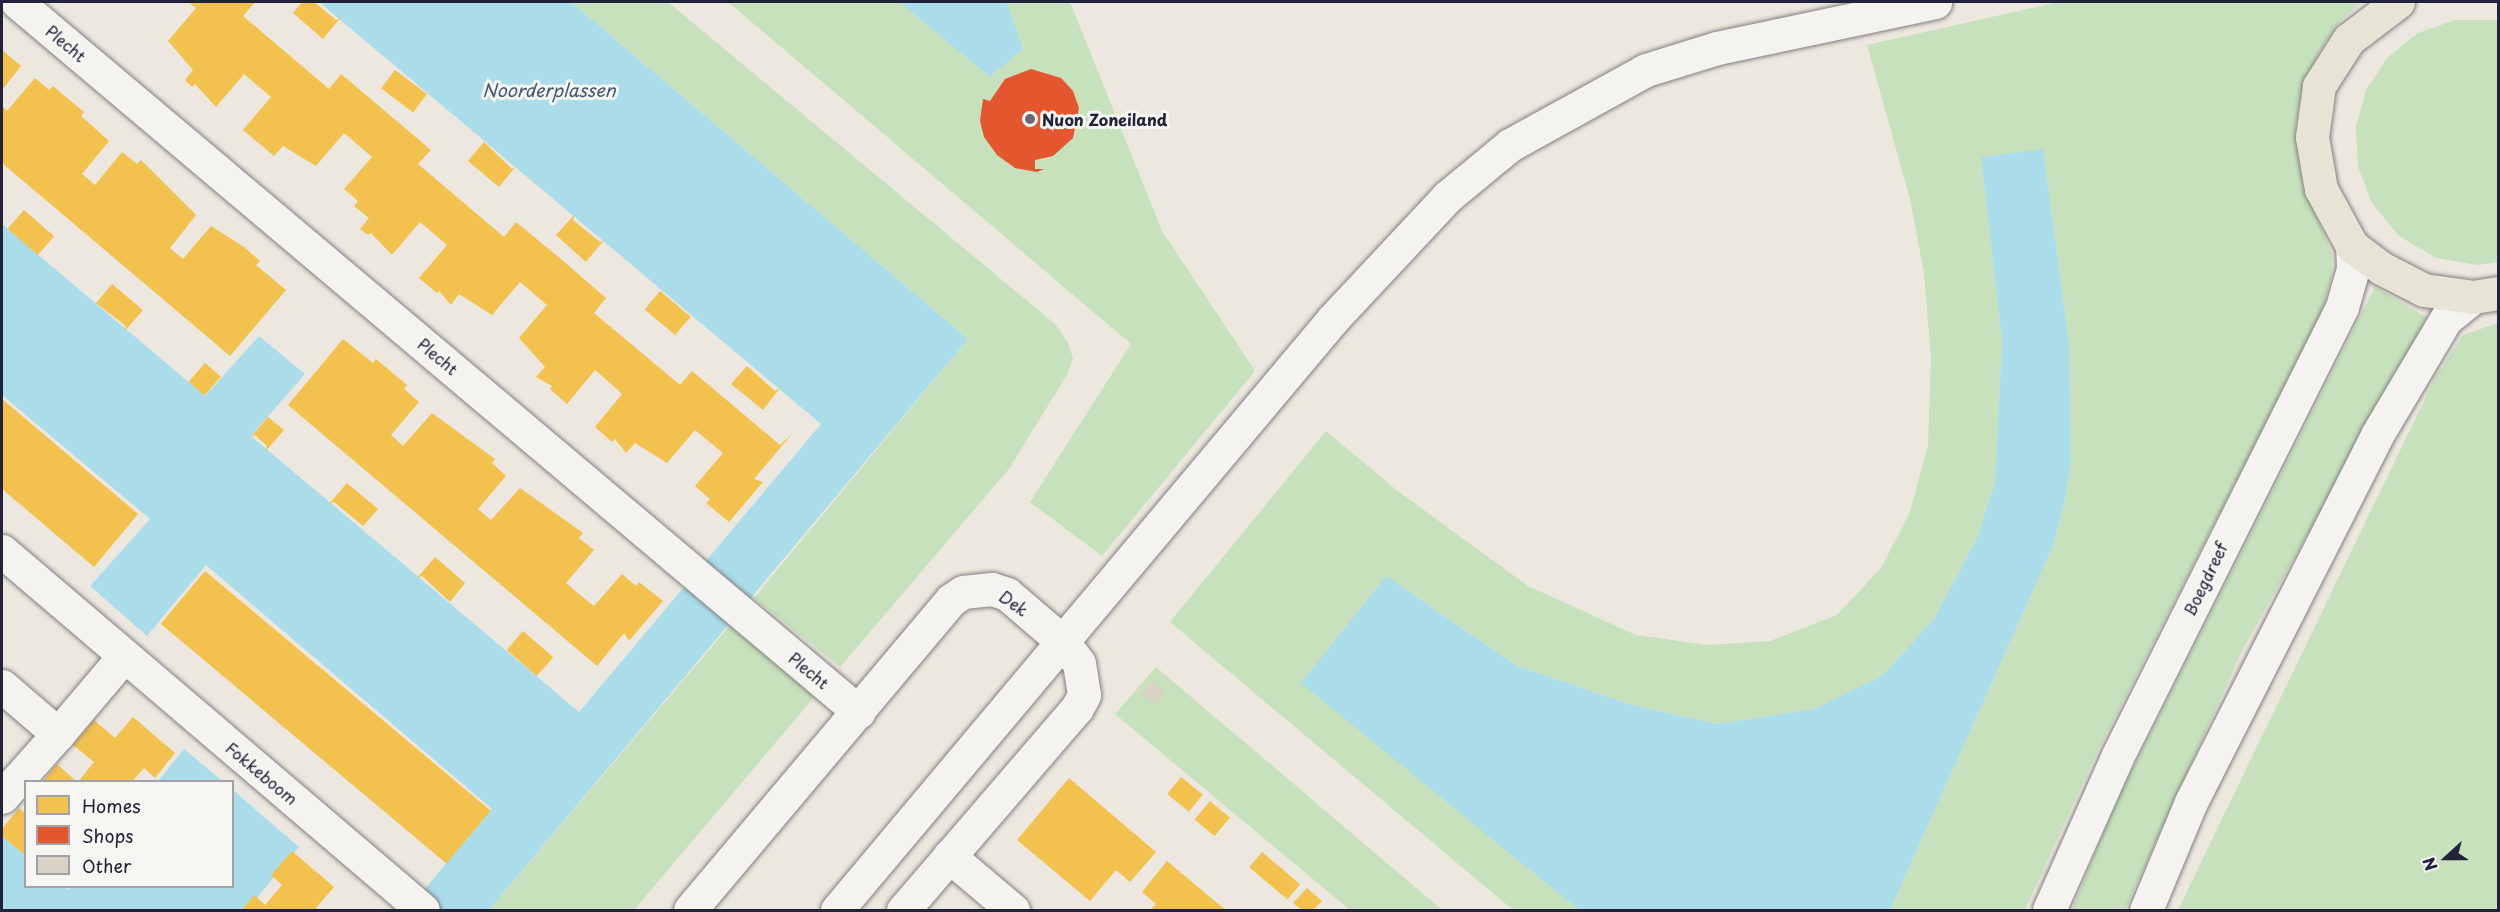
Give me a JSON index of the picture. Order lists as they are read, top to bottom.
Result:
{
  "streets": {
    "street": [
      "Plecht",
      "Boegdreef",
      "Dek",
      "Fokkeboom"
    ]
  },
  "crossings": [
    ["Plecht", "Dek"]
  ],
  "water": ["Noorderplassen"],
  "places": ["Nuon Zoneiland"],
  "legend": ["Homes", "Shops", "Other"],
  "north": "left"
}
